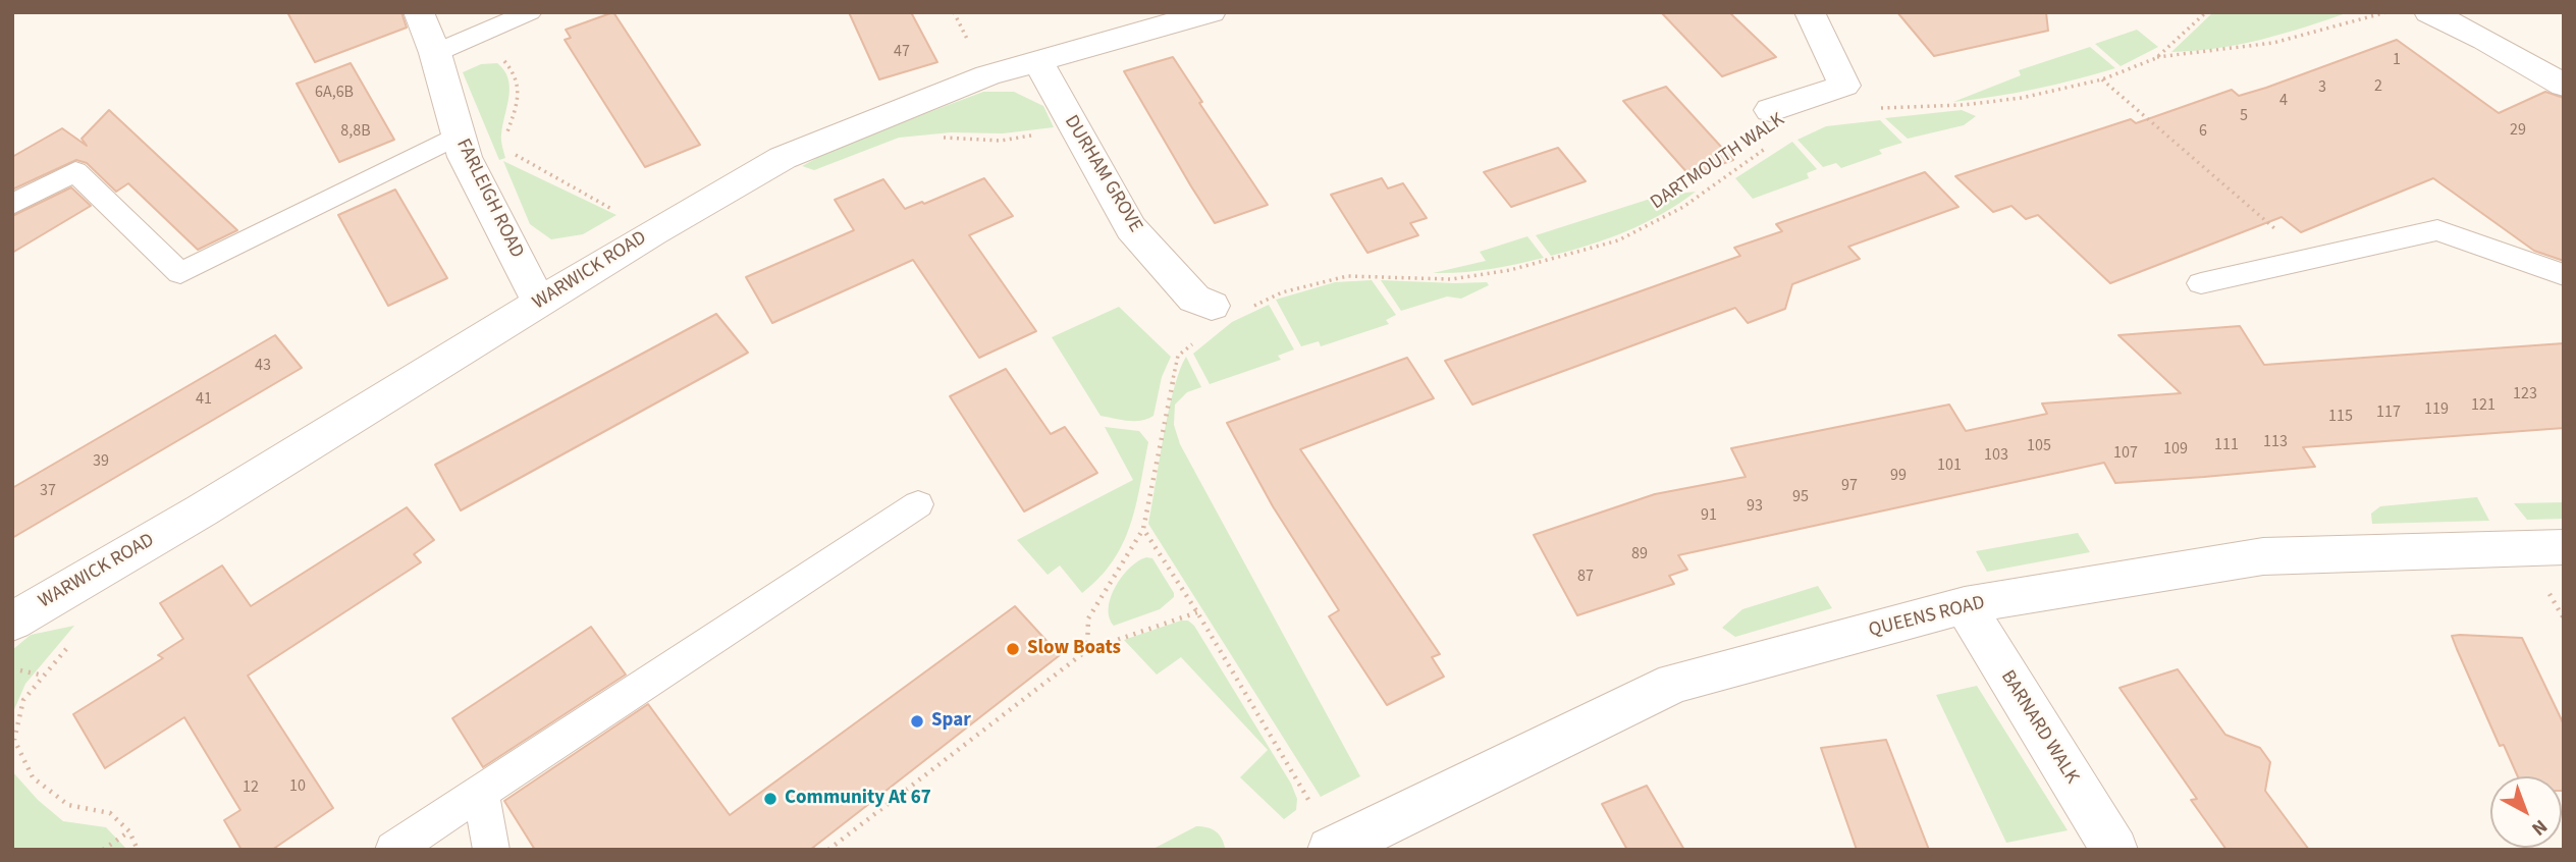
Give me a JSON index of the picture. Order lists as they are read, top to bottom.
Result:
{
  "streets": {
    "street": [
      "DURHAM GROVE",
      "FARLEIGH ROAD",
      "WARWICK ROAD",
      "QUEENS ROAD",
      "BARNARD WALK"
    ],
    "path": ["DARTMOUTH WALK"]
  },
  "crossings": [
    ["DURHAM GROVE", "WARWICK ROAD"],
    ["FARLEIGH ROAD", "WARWICK ROAD"],
    ["QUEENS ROAD", "BARNARD WALK"]
  ],
  "places": ["Slow Boats", "Spar", "Community At 67"],
  "house_numbers": [
    "47",
    "1",
    "2",
    "3",
    "6A,6B",
    "4",
    "5",
    "29",
    "8,8B",
    "6",
    "43",
    "123",
    "41",
    "121",
    "119",
    "117",
    "115",
    "113",
    "111",
    "105",
    "109",
    "107",
    "103",
    "39",
    "101",
    "99",
    "97",
    "37",
    "95",
    "93",
    "91",
    "89",
    "87",
    "10",
    "12"
  ],
  "north": "bottom right"
}
